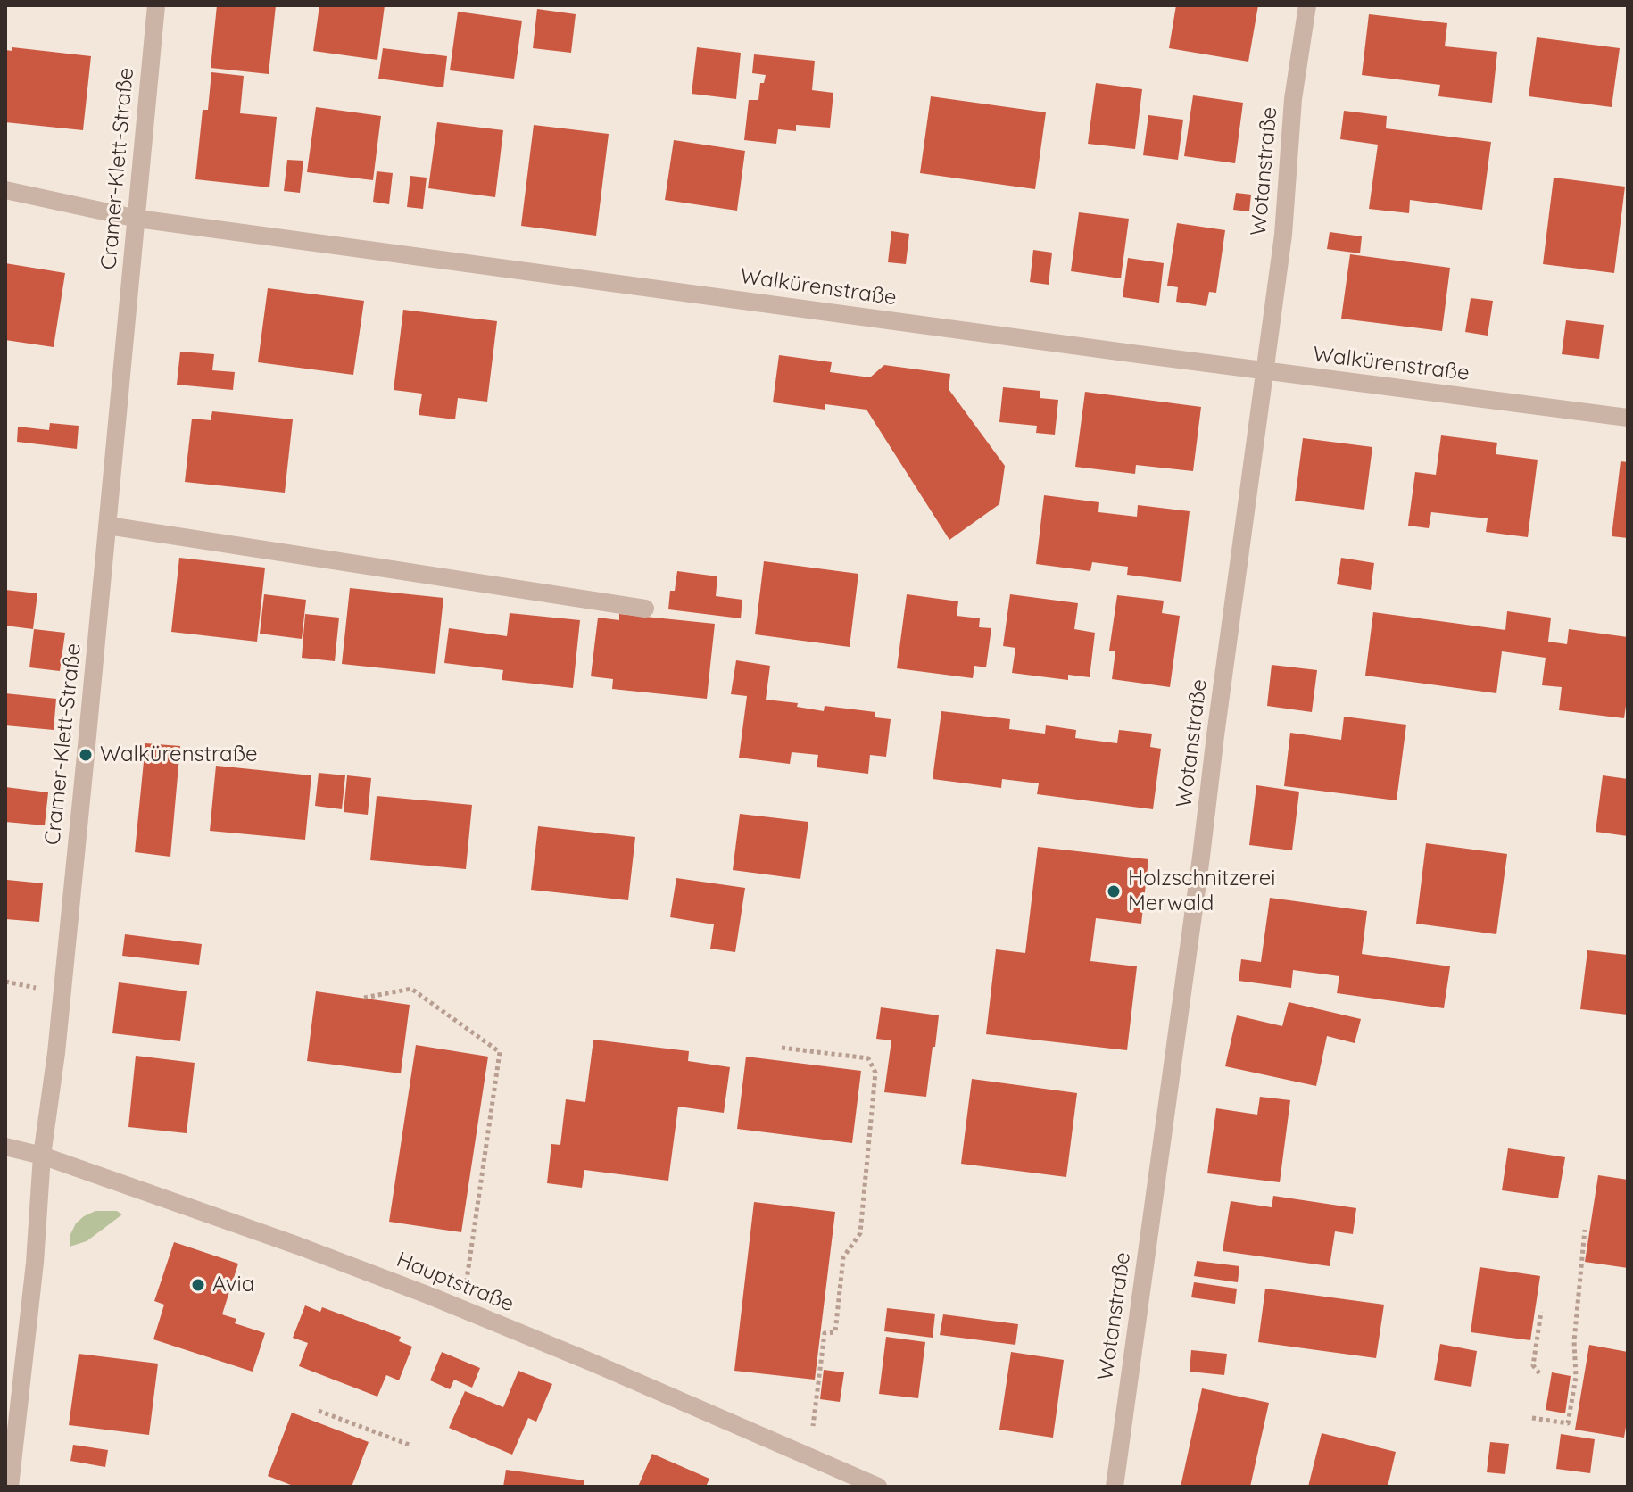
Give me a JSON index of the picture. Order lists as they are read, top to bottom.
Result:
{
  "streets": {
    "street": [
      "Cramer-Klett-Straße",
      "Wotanstraße",
      "Walkürenstraße",
      "Hauptstraße"
    ]
  },
  "crossings": [
    ["Cramer-Klett-Straße", "Walkürenstraße"],
    ["Cramer-Klett-Straße", "Hauptstraße"],
    ["Wotanstraße", "Walkürenstraße"]
  ],
  "places": ["Walkürenstraße", "Holzschnitzerei Merwald", "Avia"]
}
